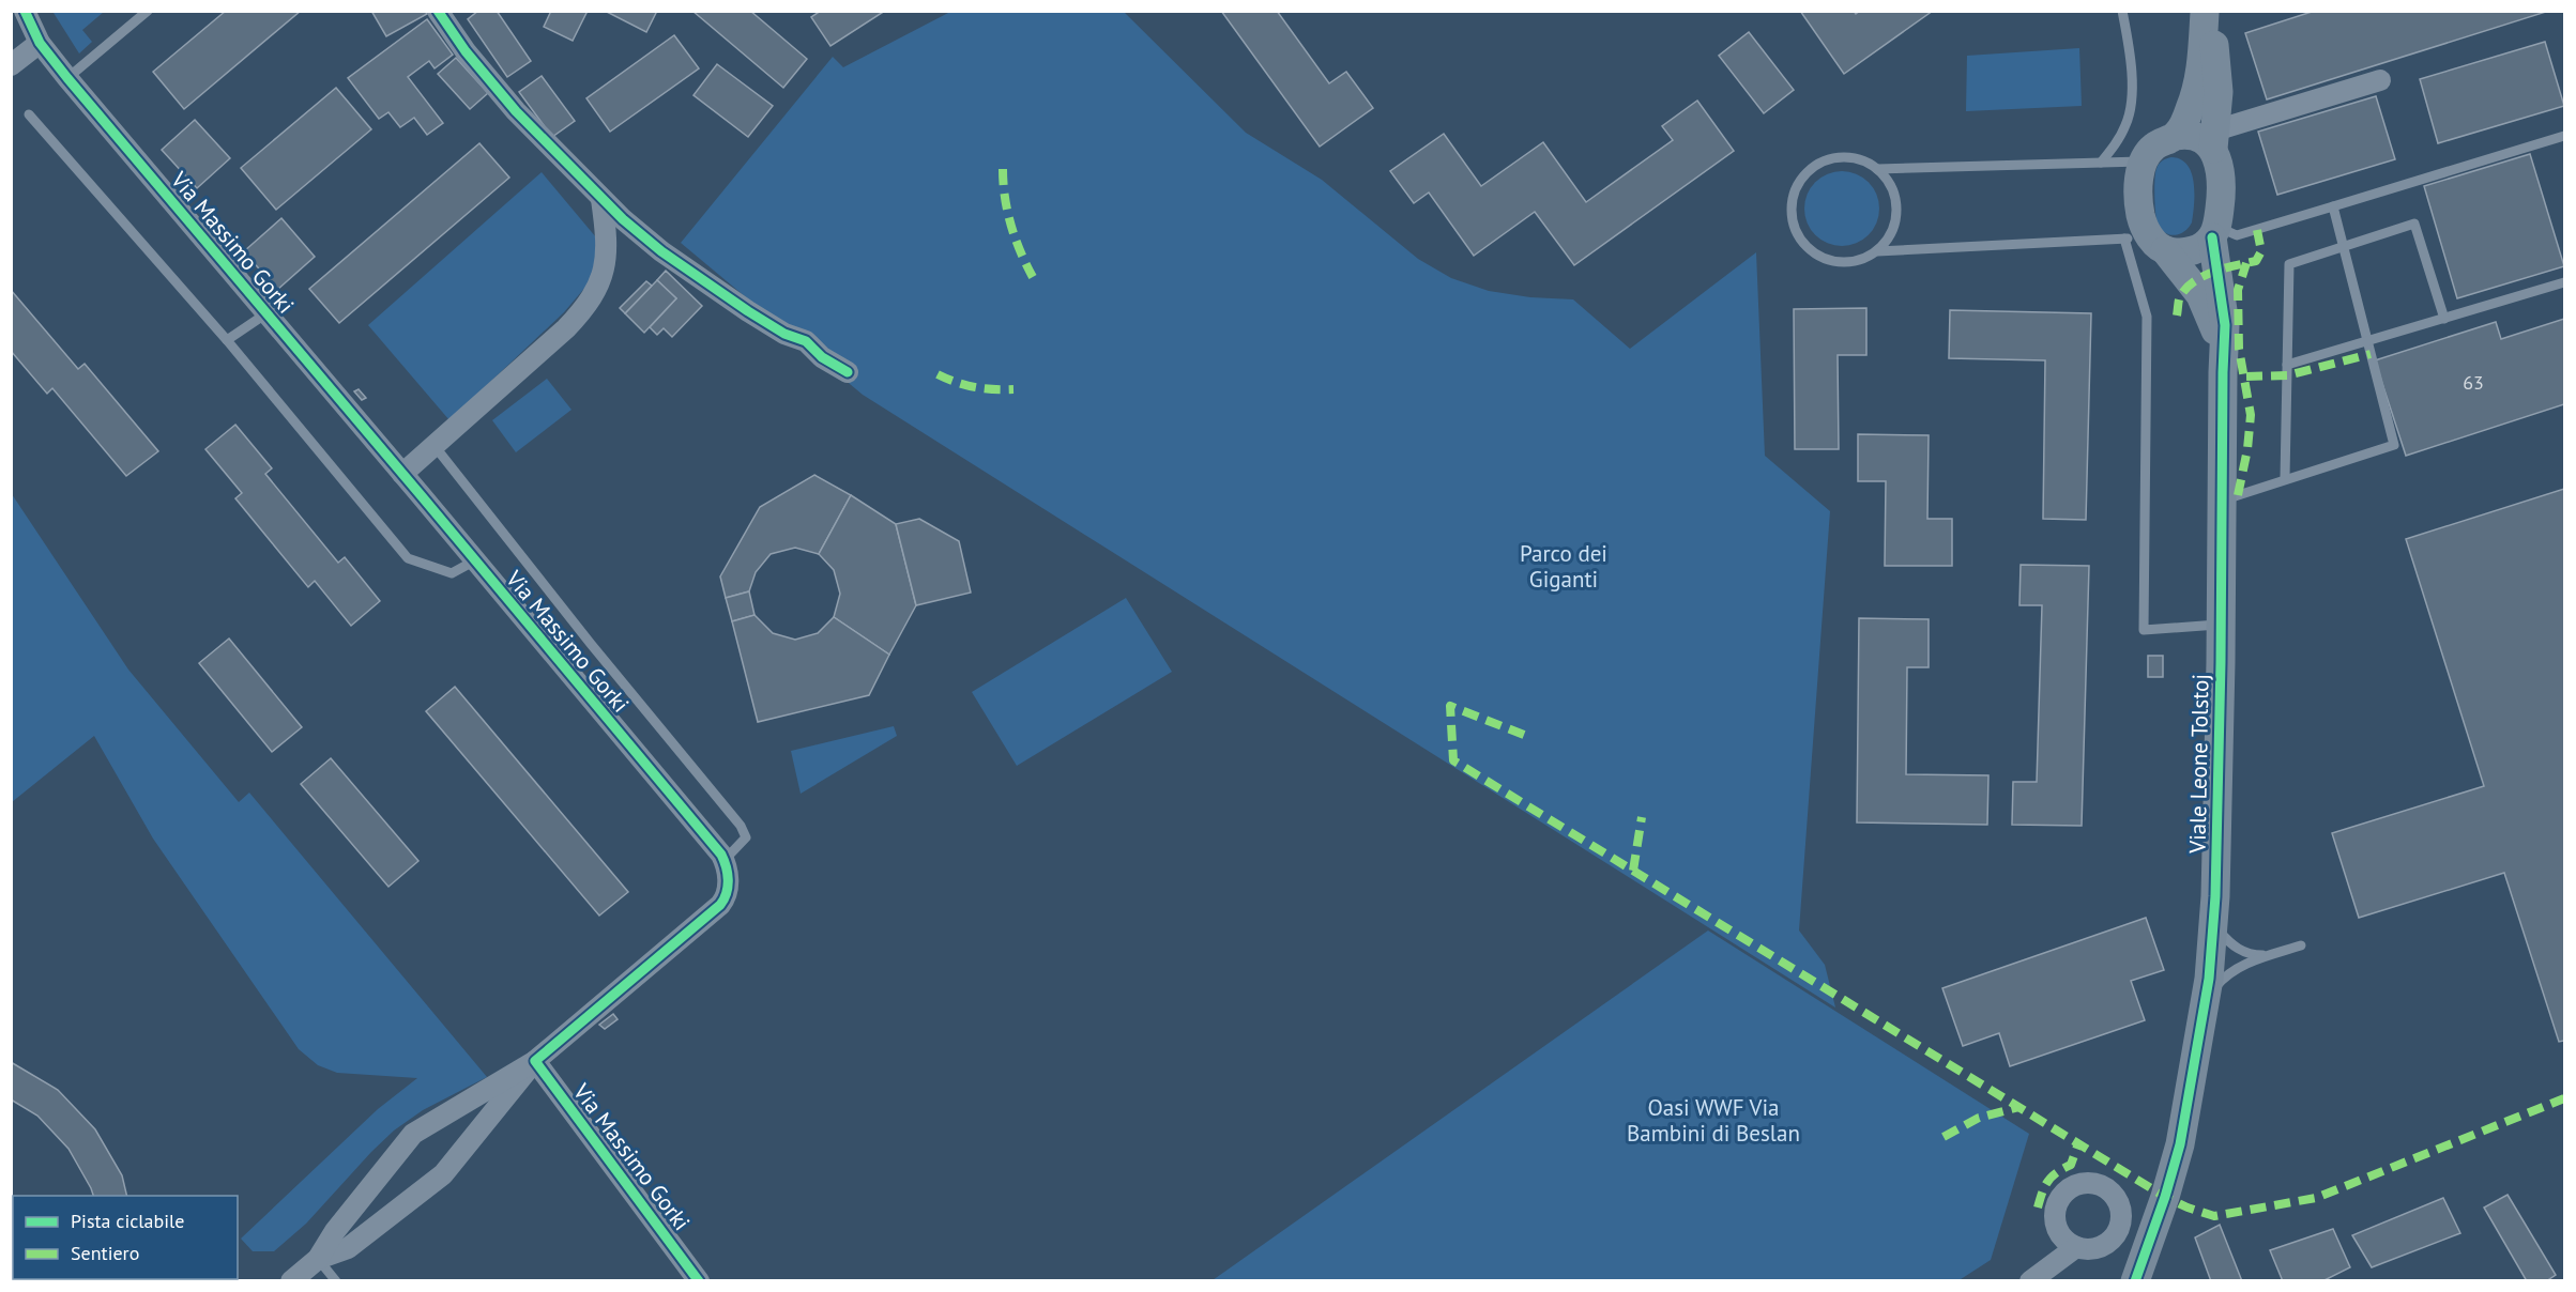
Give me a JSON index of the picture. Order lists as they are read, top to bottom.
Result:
{
  "streets": {
    "street": ["Via Massimo Gorki", "Viale Leone Tolstoj"]
  },
  "parks": ["Parco dei Giganti", "Oasi WWF Via Bambini di Beslan"],
  "house_numbers": ["63"],
  "legend": ["Pista ciclabile", "Sentiero"]
}
